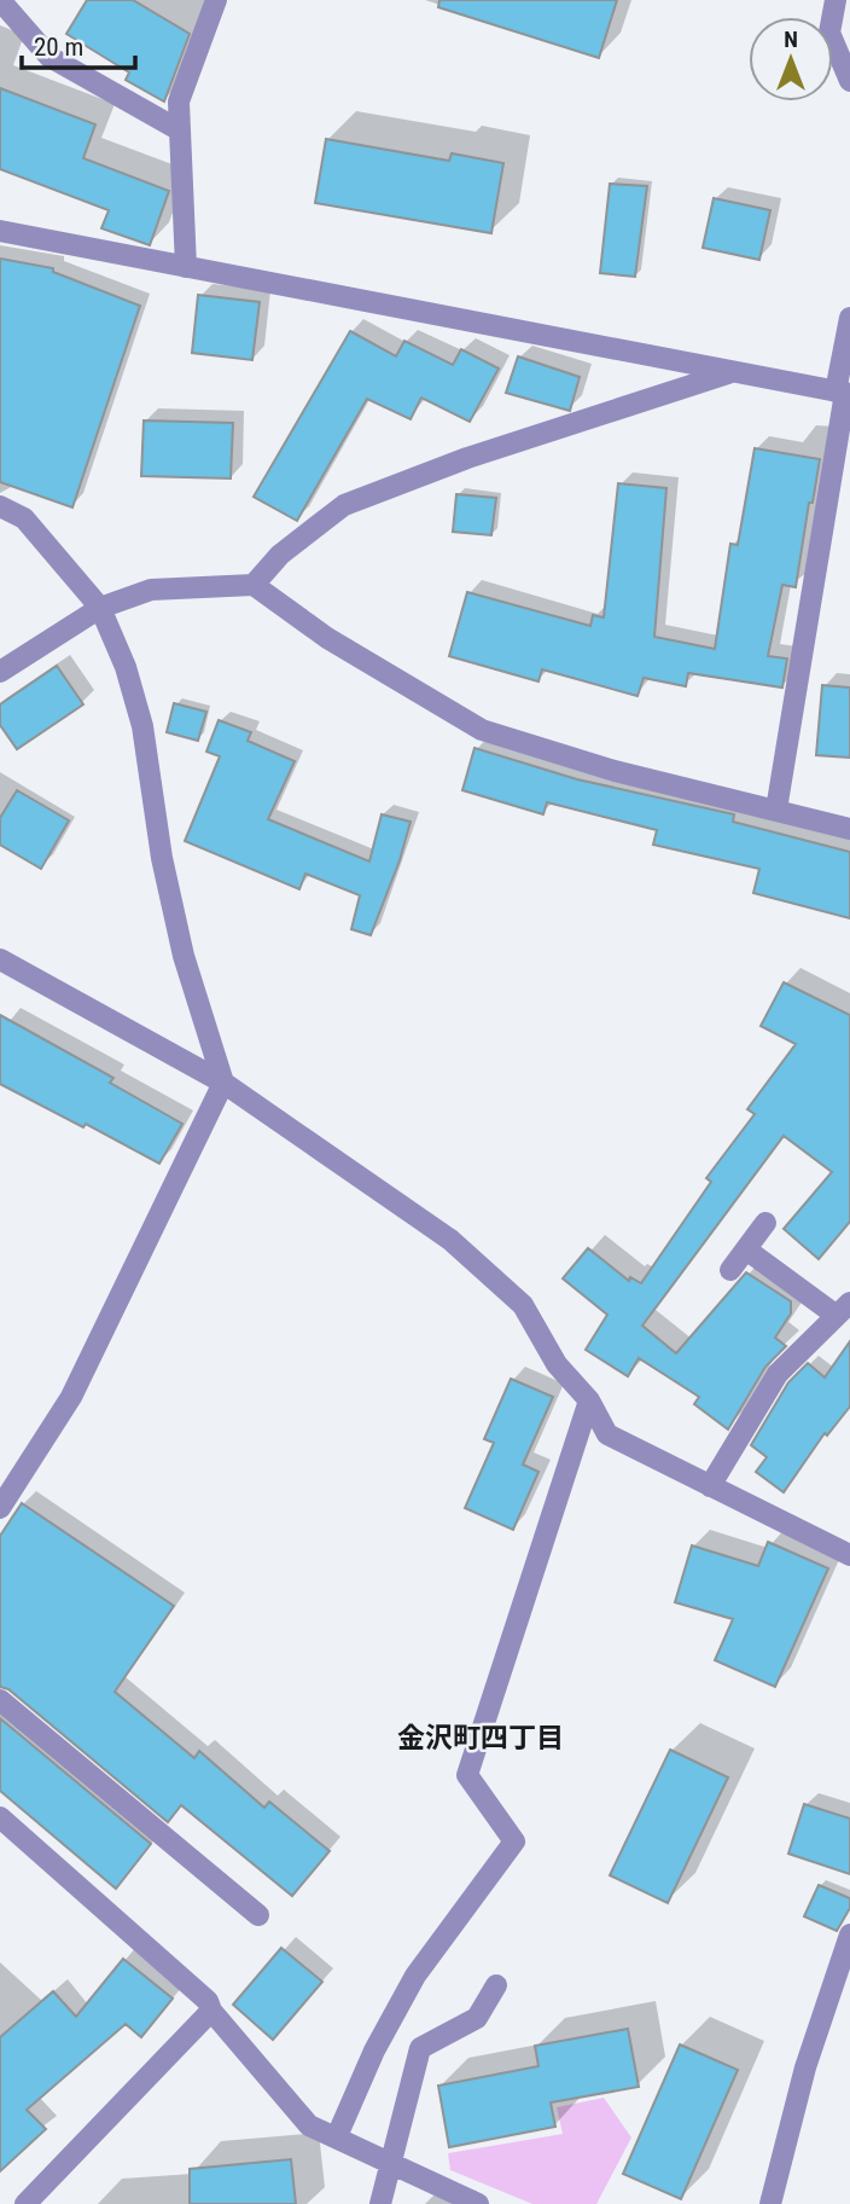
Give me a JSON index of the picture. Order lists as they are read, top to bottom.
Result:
{
  "districts": ["金沢町四丁目"],
  "scale_bar": "20 m",
  "north": "top"
}
